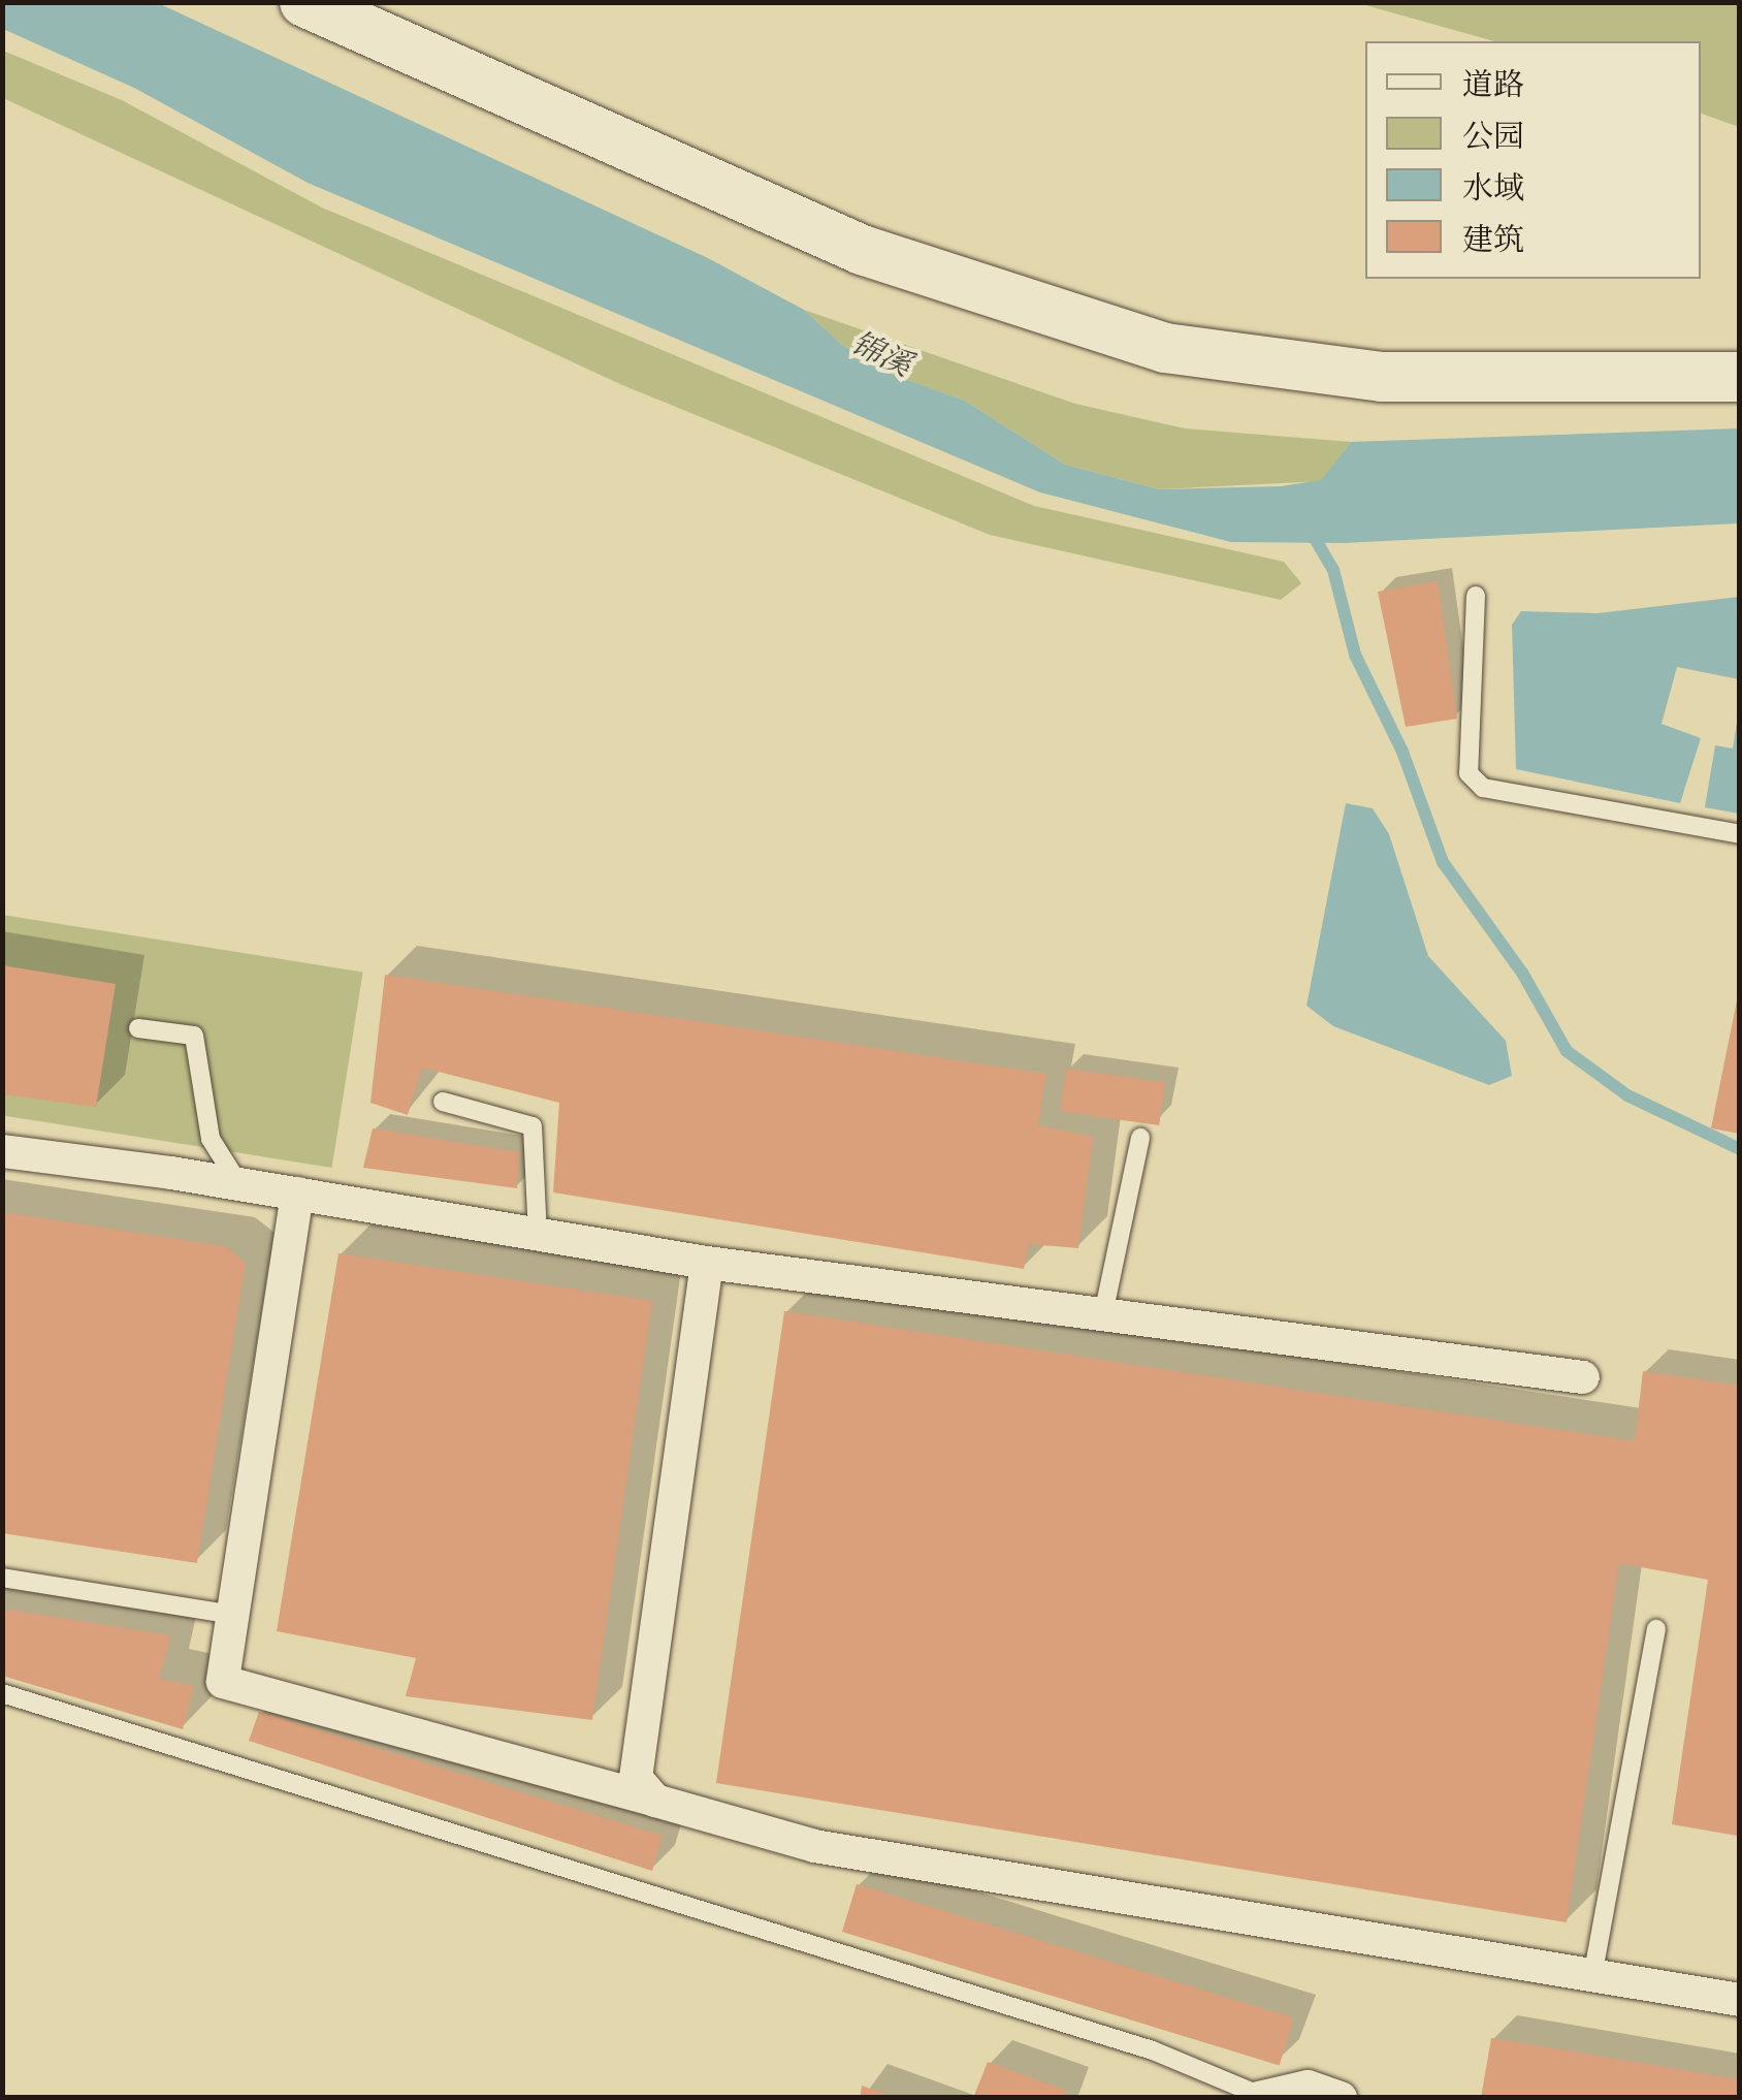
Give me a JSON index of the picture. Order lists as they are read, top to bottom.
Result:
{
  "water": ["锦溪"],
  "legend": [
    "道路",
    "公园",
    "水域",
    "建筑"
  ]
}
